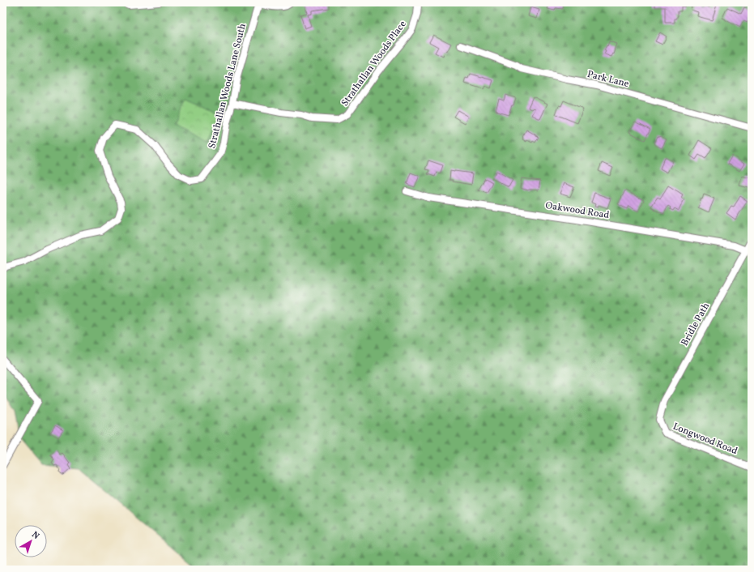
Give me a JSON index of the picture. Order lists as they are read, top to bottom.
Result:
{
  "streets": {
    "street": [
      "Strathallan Woods Place",
      "Park Lane",
      "Strathallan Woods Lane South",
      "Oakwood Road",
      "Bridle Path",
      "Longwood Road"
    ]
  },
  "crossings": [
    ["Strathallan Woods Place", "Strathallan Woods Lane South"],
    ["Oakwood Road", "Bridle Path"],
    ["Bridle Path", "Longwood Road"]
  ],
  "north": "top right"
}
